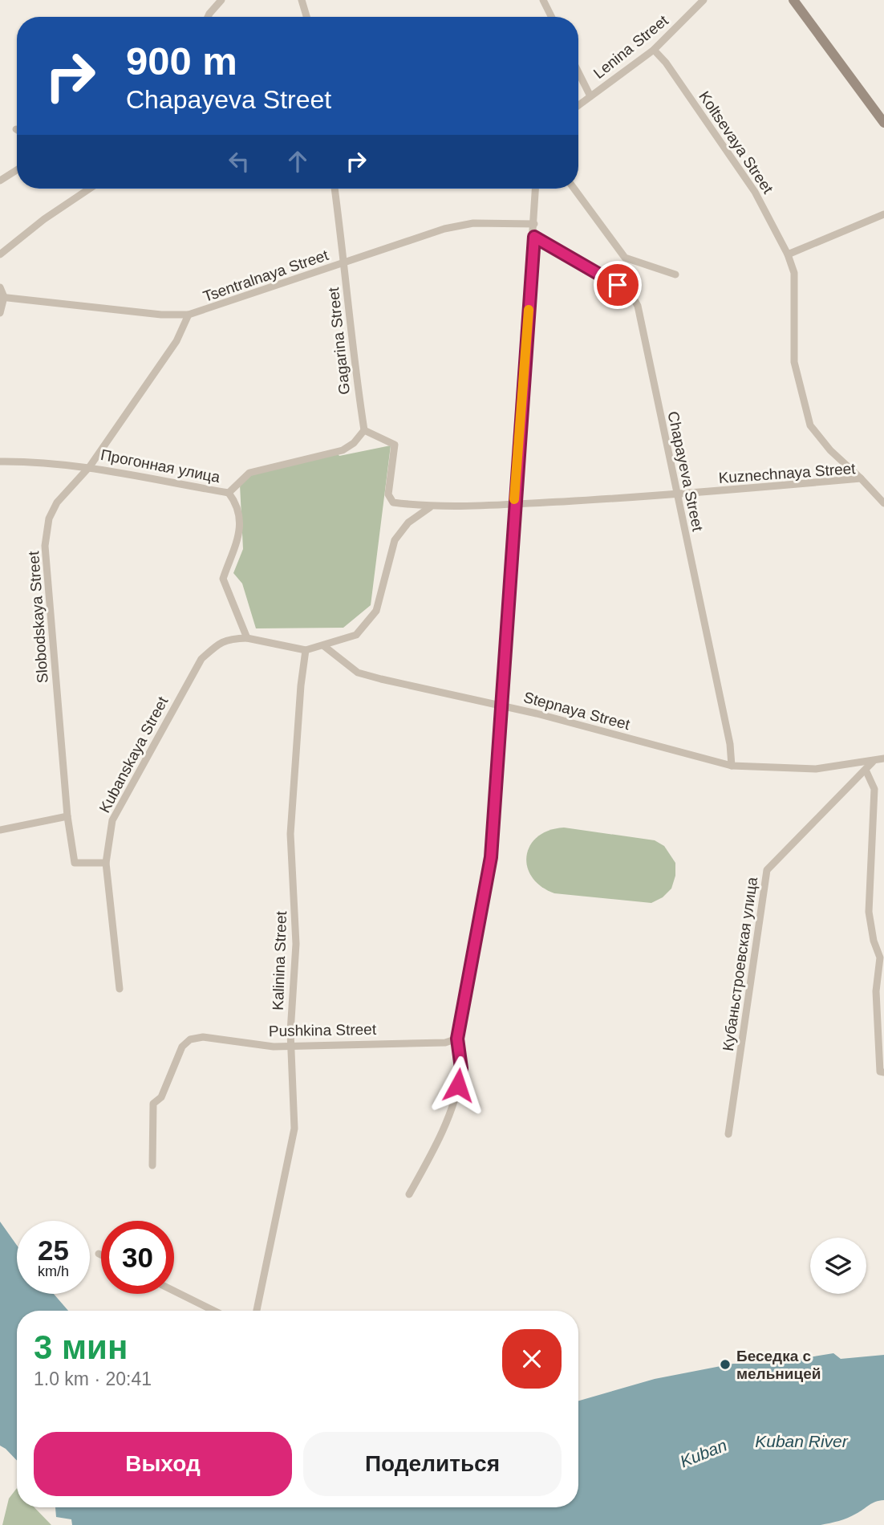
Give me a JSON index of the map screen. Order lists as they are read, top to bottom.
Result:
{
  "streets": {
    "street": [
      "Lenina Street",
      "Koltsevaya Street",
      "Tsentralnaya Street",
      "Gagarina Street",
      "Прогонная улица",
      "Chapayeva Street",
      "Kuznechnaya Street",
      "Slobodskaya Street",
      "Stepnaya Street",
      "Kubanskaya Street",
      "Kalinina Street",
      "Кубаньстроевская улица",
      "Pushkina Street"
    ]
  },
  "crossings": [
    ["Lenina Street", "Koltsevaya Street"],
    ["Koltsevaya Street", "Kuznechnaya Street"],
    ["Tsentralnaya Street", "Gagarina Street"],
    ["Tsentralnaya Street", "Slobodskaya Street"],
    ["Gagarina Street", "Прогонная улица"],
    ["Gagarina Street", "Kuznechnaya Street"],
    ["Прогонная улица", "Kuznechnaya Street"],
    ["Прогонная улица", "Slobodskaya Street"],
    ["Chapayeva Street", "Kuznechnaya Street"],
    ["Chapayeva Street", "Stepnaya Street"],
    ["Slobodskaya Street", "Kubanskaya Street"],
    ["Stepnaya Street", "Кубаньстроевская улица"],
    ["Kalinina Street", "Pushkina Street"]
  ],
  "water": ["Kuban River", "Kuban"],
  "places": ["Беседка с мельницей"],
  "page": {
    "turn": ["900 m", "Chapayeva Street"],
    "speed": "25 km/h",
    "limit": "30",
    "heading": ["3 мин", "1.0 km · 20:41"],
    "buttons": ["Выход", "Поделиться"]
  }
}
